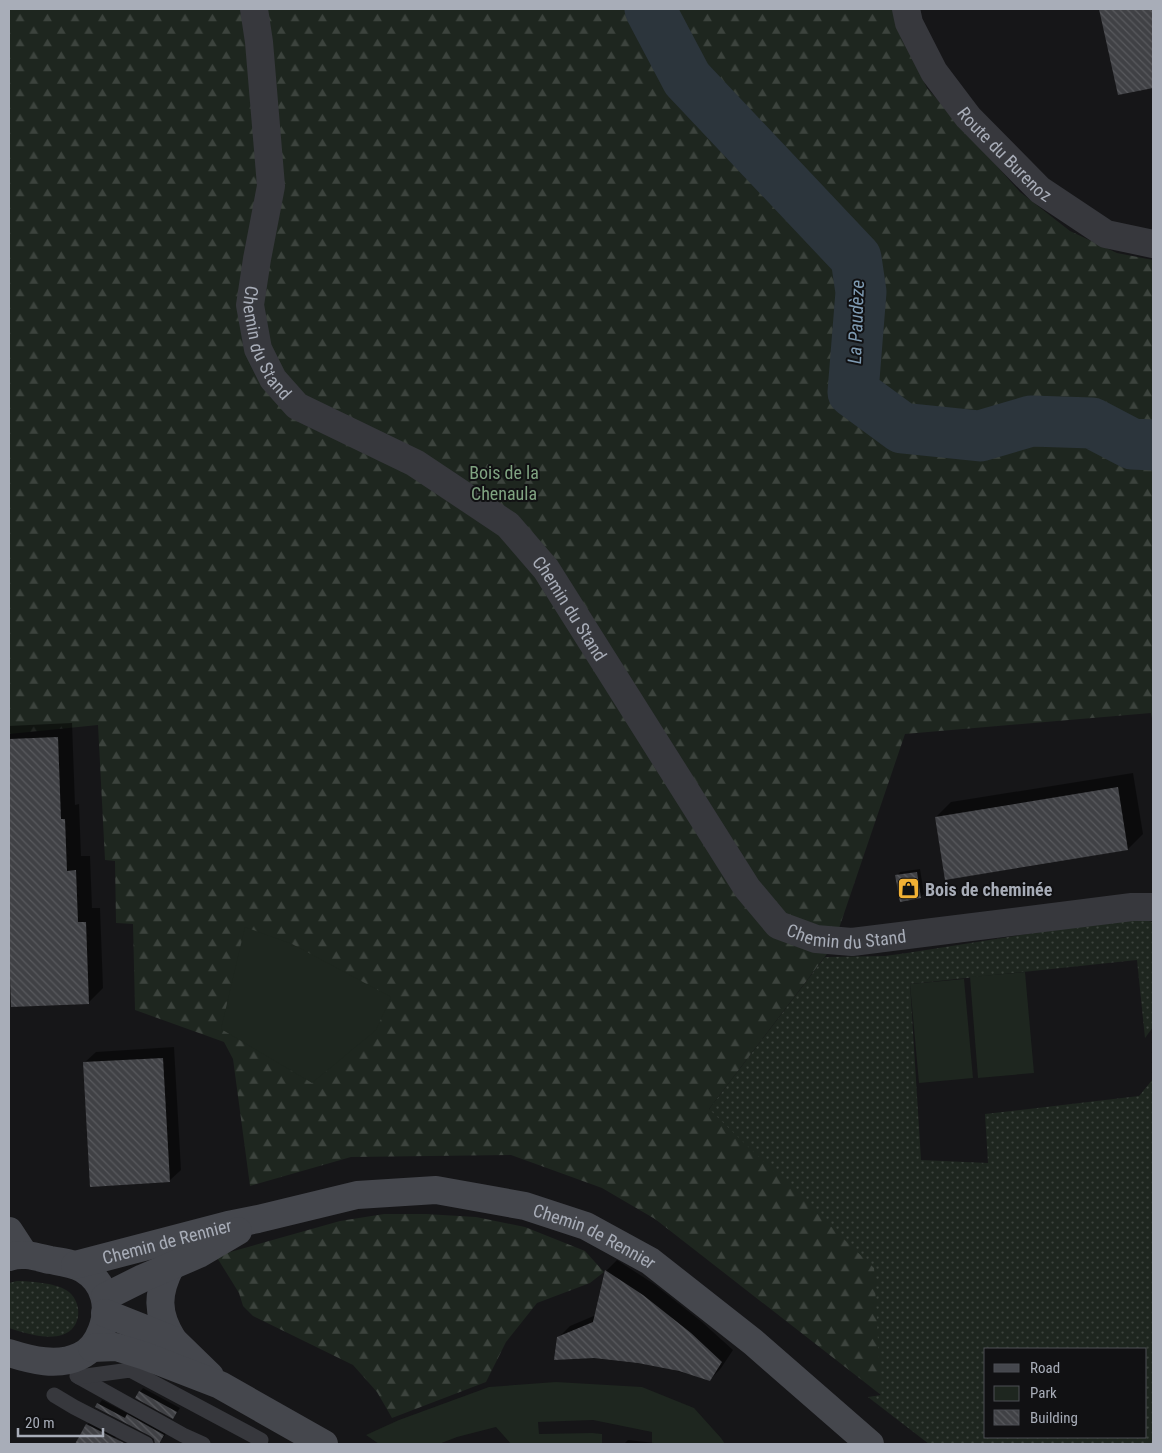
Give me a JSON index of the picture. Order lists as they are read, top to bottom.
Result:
{
  "streets": {
    "street": ["Route du Burenoz", "Chemin du Stand", "Chemin de Rennier"]
  },
  "water": ["La Paudèze"],
  "parks": ["Bois de la Chenaula"],
  "places": {
    "shop": ["Bois de cheminée"]
  },
  "legend": ["Road", "Park", "Building"],
  "scale_bar": "20 m"
}
